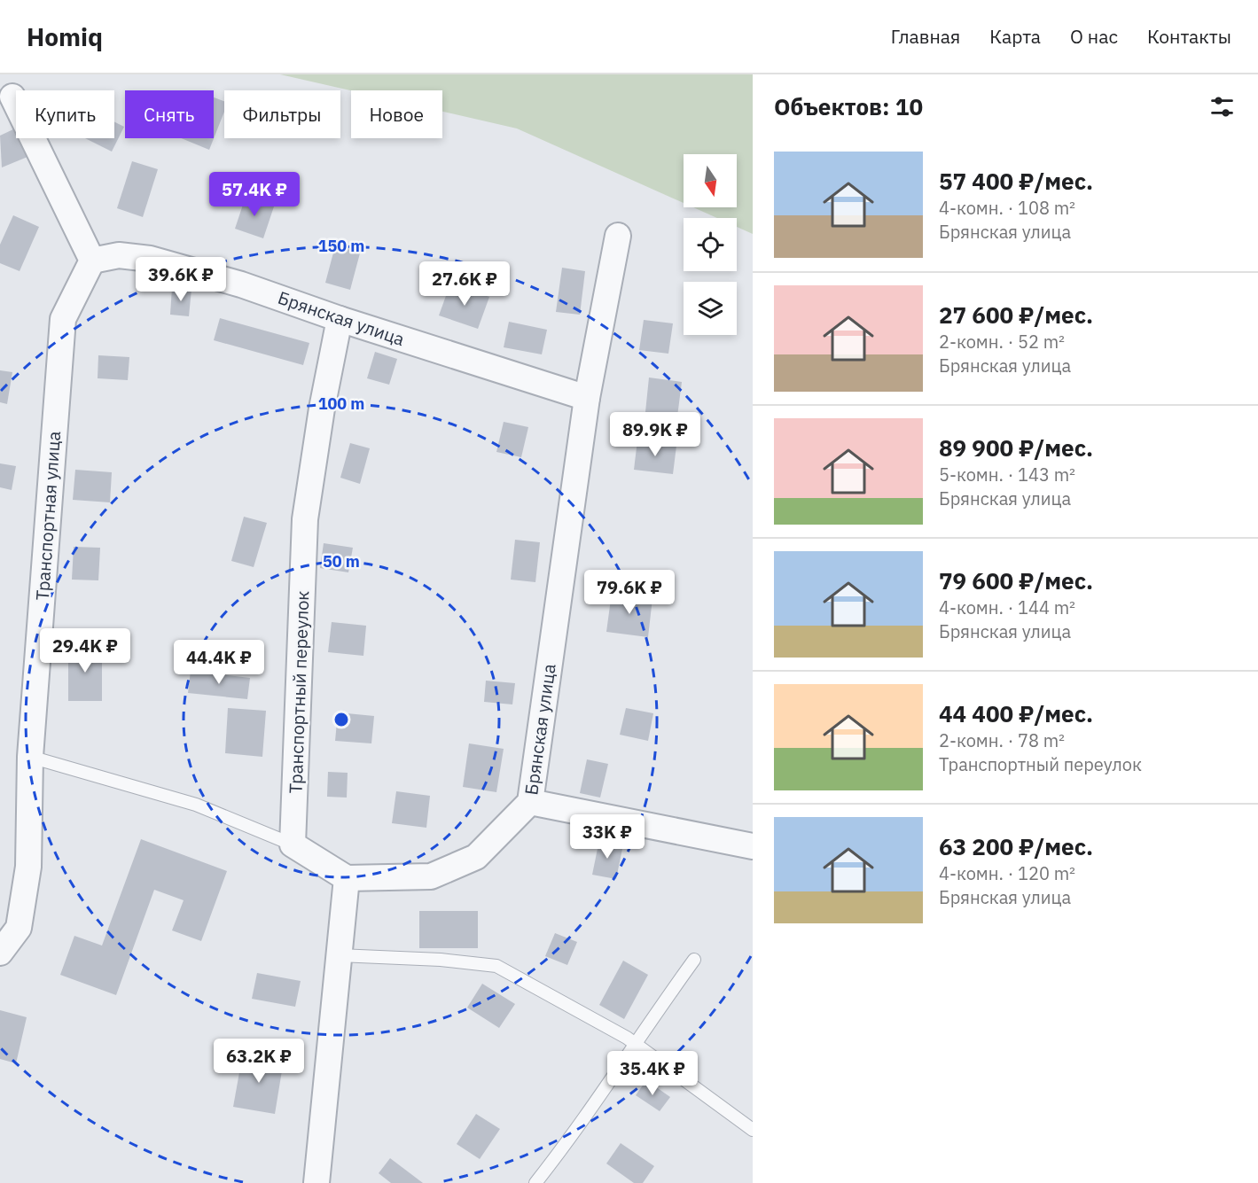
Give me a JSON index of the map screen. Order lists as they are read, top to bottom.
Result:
{
  "streets": {
    "street": ["Брянская улица", "Транспортная улица", "Транспортный переулок"]
  },
  "crossings": [
    ["Брянская улица", "Транспортная улица"],
    ["Брянская улица", "Транспортный переулок"]
  ],
  "north": "bottom",
  "page": {
    "header": "Homiq",
    "nav": [
      "Главная",
      "Карта",
      "О нас",
      "Контакты"
    ],
    "heading": "Объектов: 10",
    "chip": [
      "Купить",
      "Снять",
      "Фильтры",
      "Новое"
    ],
    "list": [
      {
        "name": "57 400 ₽/мес.",
        "note": "4-комн. · 108 m² · Брянская улица"
      },
      {
        "name": "27 600 ₽/мес.",
        "note": "2-комн. · 52 m² · Брянская улица"
      },
      {
        "name": "89 900 ₽/мес.",
        "note": "5-комн. · 143 m² · Брянская улица"
      },
      {
        "name": "79 600 ₽/мес.",
        "note": "4-комн. · 144 m² · Брянская улица"
      },
      {
        "name": "44 400 ₽/мес.",
        "note": "2-комн. · 78 m² · Транспортный переулок"
      },
      {
        "name": "63 200 ₽/мес.",
        "note": "4-комн. · 120 m² · Брянская улица"
      }
    ],
    "price": [
      "57.4K ₽",
      "39.6K ₽",
      "27.6K ₽",
      "89.9K ₽",
      "79.6K ₽",
      "29.4K ₽",
      "44.4K ₽",
      "33K ₽",
      "63.2K ₽",
      "35.4K ₽"
    ]
  },
  "rings": ["150 m", "100 m", "50 m"]
}
